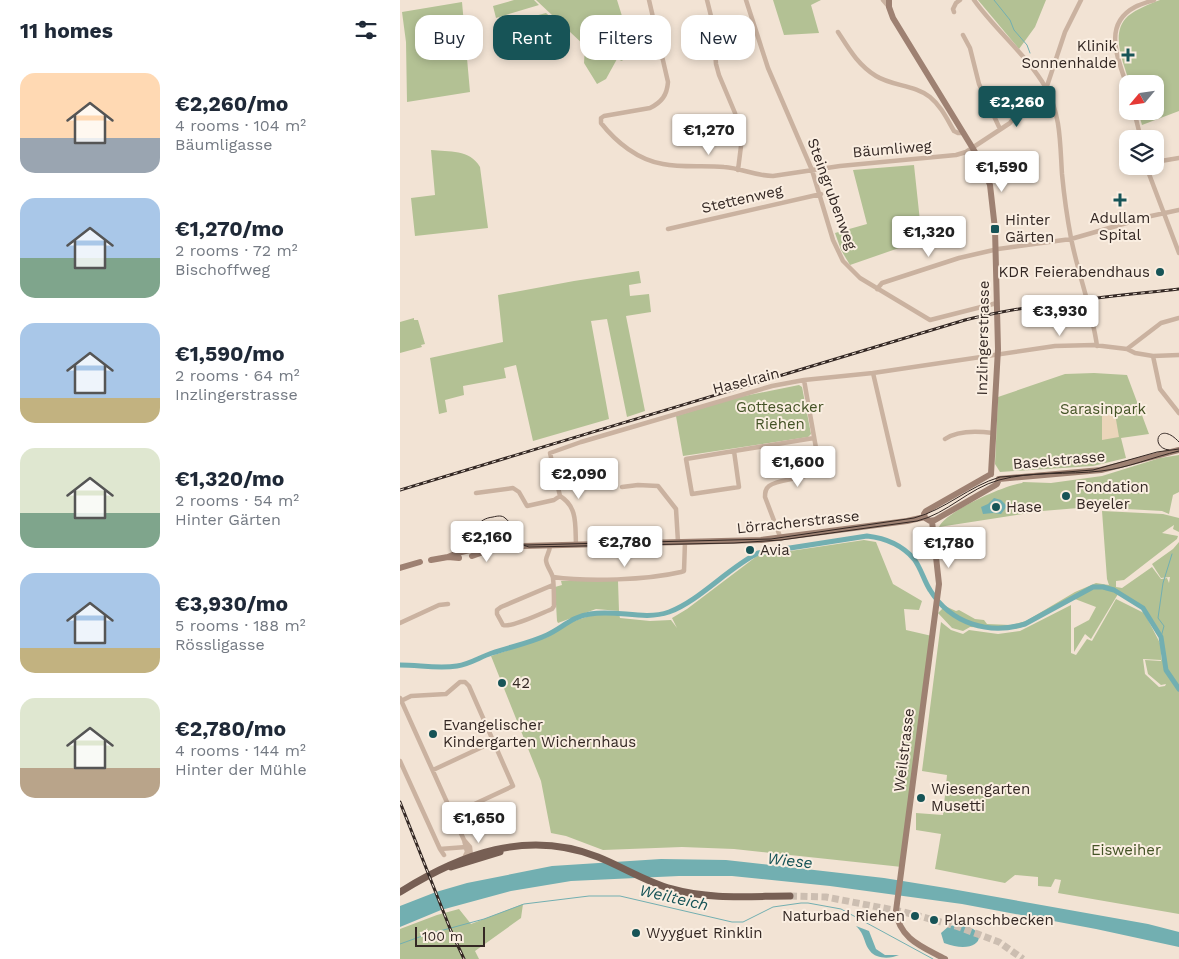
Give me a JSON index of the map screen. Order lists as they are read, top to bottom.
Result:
{
  "streets": {
    "street": [
      "Bäumliweg",
      "Steingrubenweg",
      "Stettenweg",
      "Inzlingerstrasse",
      "Haselrain",
      "Baselstrasse",
      "Lörracherstrasse",
      "Weilstrasse"
    ]
  },
  "crossings": [
    ["Bäumliweg", "Steingrubenweg"],
    ["Bäumliweg", "Inzlingerstrasse"],
    ["Steingrubenweg", "Stettenweg"],
    ["Steingrubenweg", "Inzlingerstrasse"],
    ["Inzlingerstrasse", "Haselrain"]
  ],
  "water": ["Wiese", "Weilteich"],
  "parks": ["Gottesacker Riehen", "Sarasinpark", "Eisweiher"],
  "places": {
    "health": ["Klinik Sonnenhalde", "Adullam Spital"],
    "transit": ["Hinter Gärten"],
    "other": [
      "KDR Feierabendhaus",
      "Fondation Beyeler",
      "Hase",
      "Avia",
      "42",
      "Evangelischer Kindergarten Wichernhaus",
      "Wiesengarten Musetti",
      "Naturbad Riehen",
      "Planschbecken",
      "Wyyguet Rinklin"
    ]
  },
  "scale_bar": "100 m",
  "north": "bottom left",
  "page": {
    "heading": "11 homes",
    "chip": [
      "Buy",
      "Rent",
      "Filters",
      "New"
    ],
    "list": [
      {
        "name": "€2,260/mo",
        "note": "4 rooms · 104 m² · Bäumligasse"
      },
      {
        "name": "€1,270/mo",
        "note": "2 rooms · 72 m² · Bischoffweg"
      },
      {
        "name": "€1,590/mo",
        "note": "2 rooms · 64 m² · Inzlingerstrasse"
      },
      {
        "name": "€1,320/mo",
        "note": "2 rooms · 54 m² · Hinter Gärten"
      },
      {
        "name": "€3,930/mo",
        "note": "5 rooms · 188 m² · Rössligasse"
      },
      {
        "name": "€2,780/mo",
        "note": "4 rooms · 144 m² · Hinter der Mühle"
      }
    ],
    "price": [
      "€2,260",
      "€1,270",
      "€1,590",
      "€1,320",
      "€3,930",
      "€1,600",
      "€2,090",
      "€2,160",
      "€2,780",
      "€1,780",
      "€1,650"
    ],
    "scale": "100 m"
  }
}
